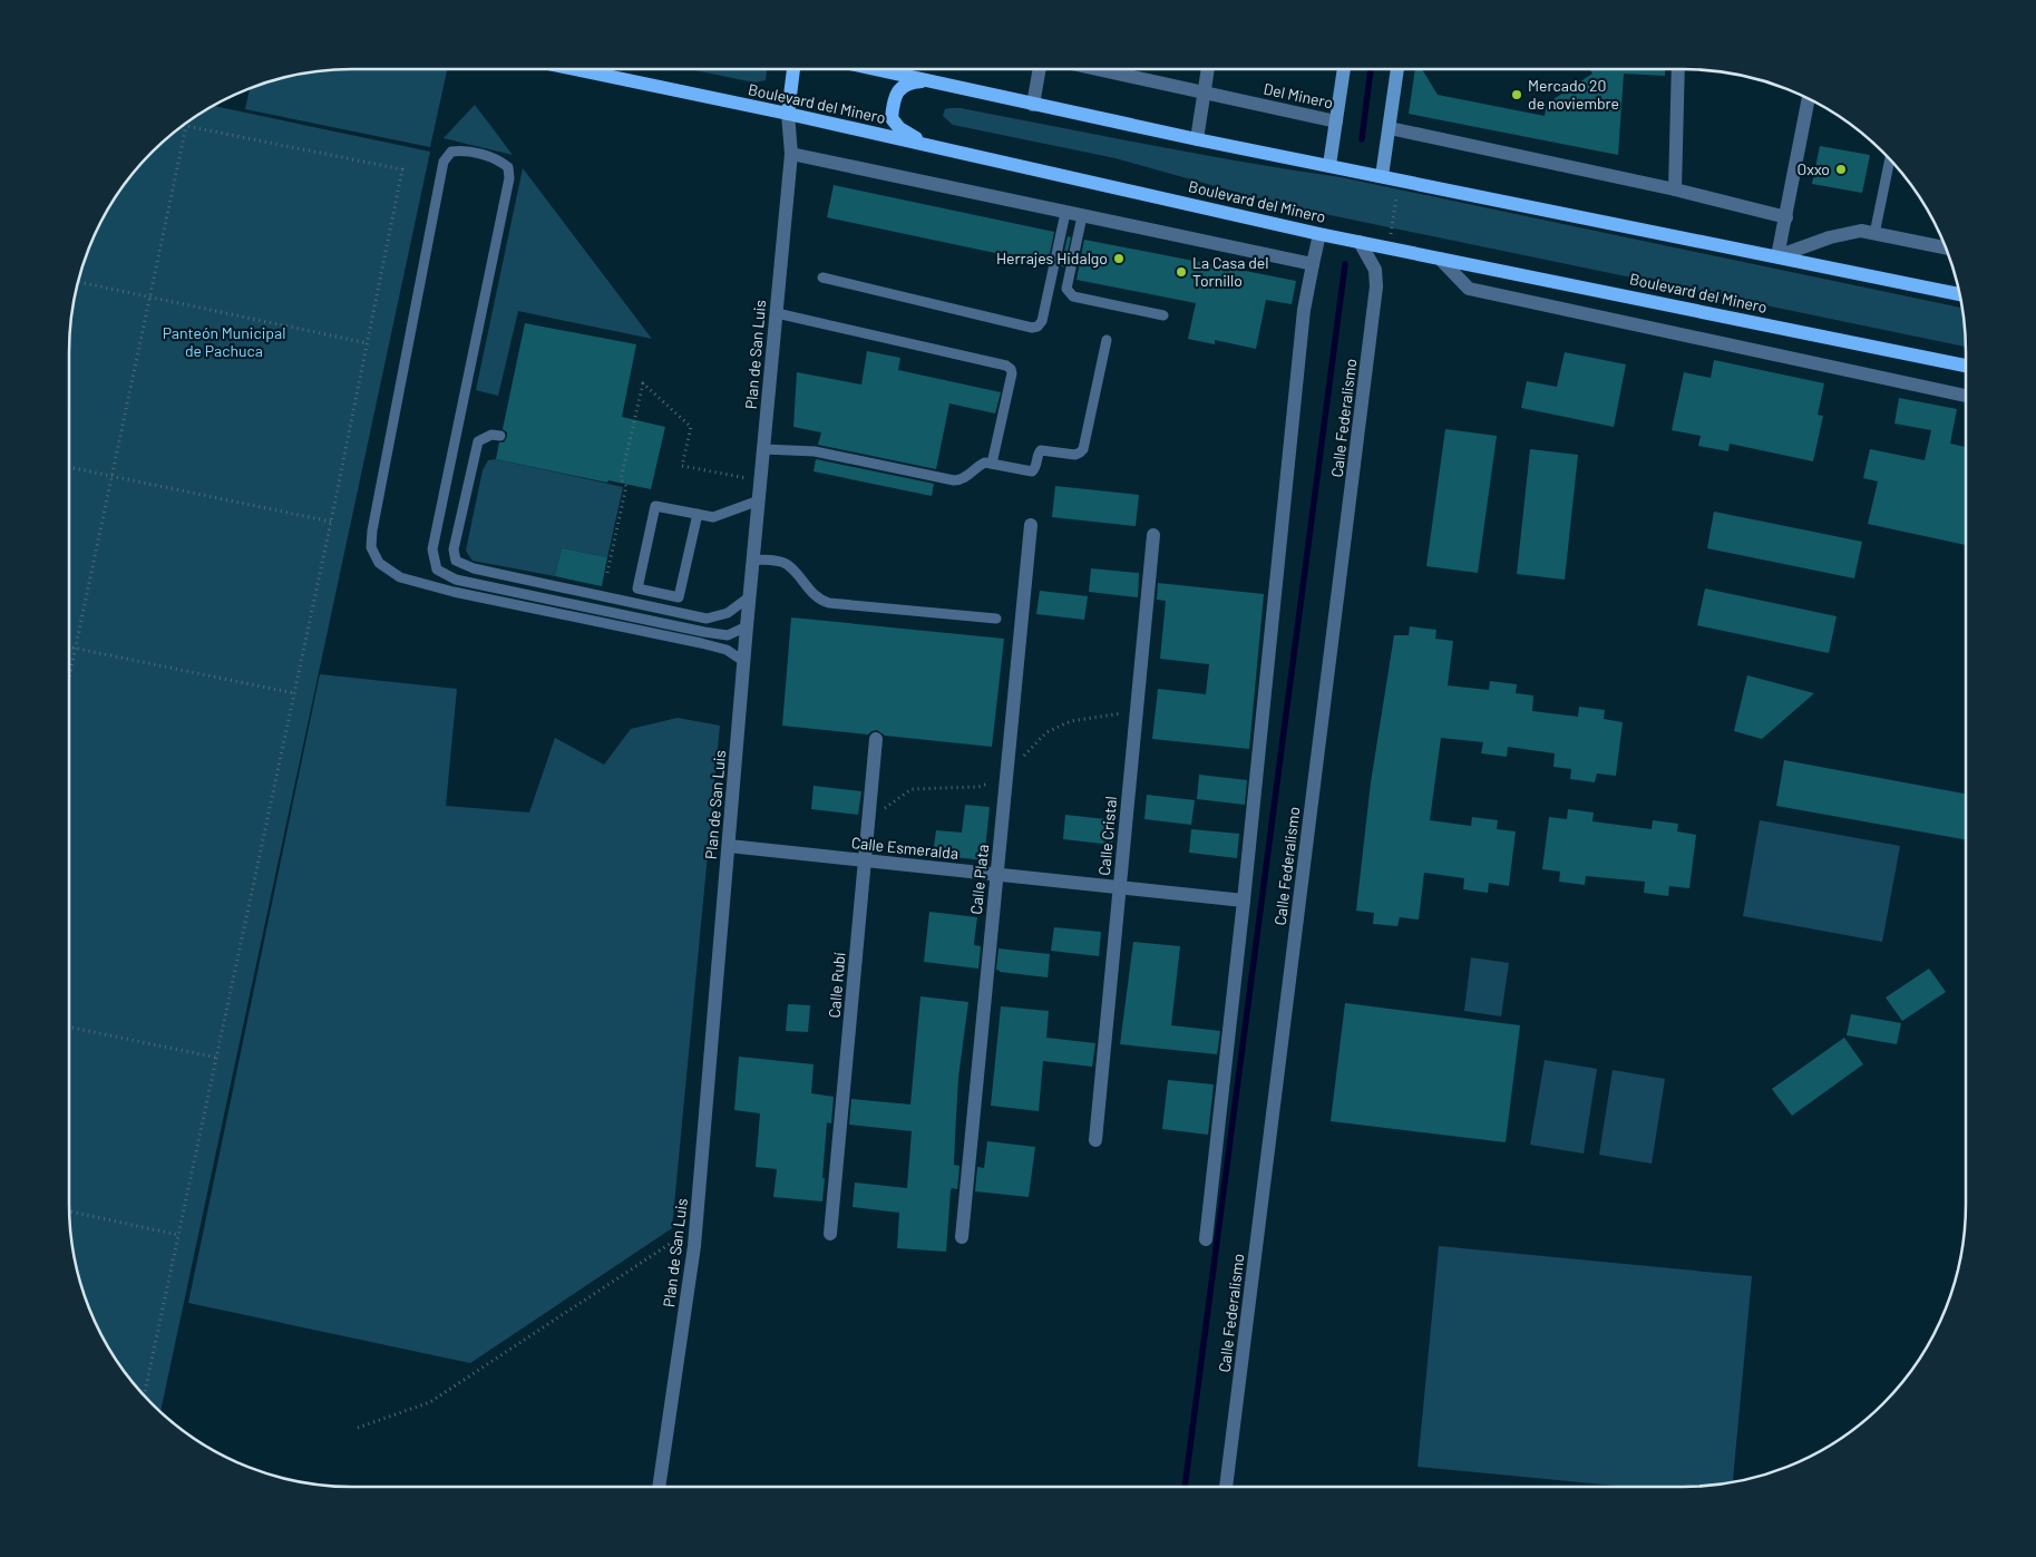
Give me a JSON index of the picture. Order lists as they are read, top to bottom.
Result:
{
  "streets": {
    "main road": ["Boulevard del Minero"],
    "street": [
      "Del Minero",
      "Plan de San Luis",
      "Calle Federalismo",
      "Calle Cristal",
      "Calle Esmeralda",
      "Calle Plata",
      "Calle Rubí"
    ]
  },
  "crossings": [
    ["Boulevard del Minero", "Plan de San Luis"],
    ["Boulevard del Minero", "Calle Federalismo"],
    ["Plan de San Luis", "Calle Esmeralda"],
    ["Calle Cristal", "Calle Esmeralda"],
    ["Calle Esmeralda", "Calle Plata"],
    ["Calle Esmeralda", "Calle Rubí"]
  ],
  "parks": ["Panteón Municipal de Pachuca"],
  "places": [
    "Mercado 20 de noviembre",
    "Oxxo",
    "Herrajes Hidalgo",
    "La Casa del Tornillo"
  ]
}
